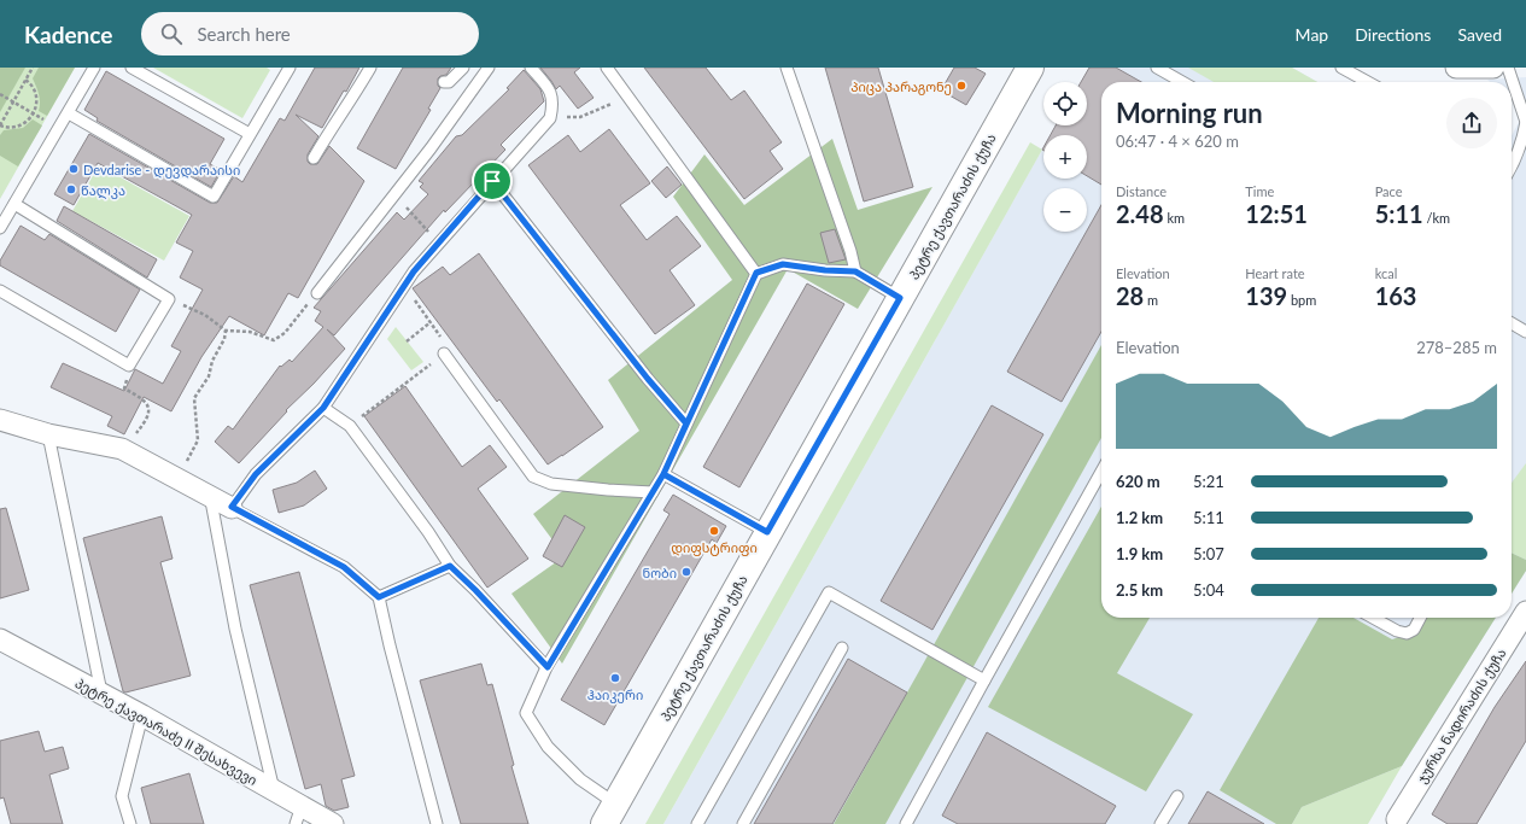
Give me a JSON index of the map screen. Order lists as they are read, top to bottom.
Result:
{
  "streets": {
    "main road": ["პეტრე ქავთარაძის ქუჩა"],
    "street": ["ჯურხა ნადირაძის ქუჩა", "პეტრე ქავთარაძე II შესახვევი"]
  },
  "places": [
    "პიცა პარაგონე",
    "Devdarise - დევდარაისი",
    "წალკა",
    "დიფსტრიფი",
    "ნობი",
    "ჰაიკერი"
  ],
  "page": {
    "header": "Kadence",
    "search": "Search here",
    "nav": ["Map", "Directions", "Saved"],
    "map_buttons": ["+", "−"],
    "heading": ["Morning run", "06:47 · 4 × 620 m"],
    "stats": [
      ["Distance", "2.48 km"],
      ["Time", "12:51"],
      ["Pace", "5:11 /km"],
      ["Elevation", "28 m"],
      ["Heart rate", "139 bpm"],
      ["kcal", "163"]
    ],
    "chart": ["Elevation", "278–285 m"],
    "list": [
      {
        "name": "620 m",
        "note": "5:21"
      },
      {
        "name": "1.2 km",
        "note": "5:11"
      },
      {
        "name": "1.9 km",
        "note": "5:07"
      },
      {
        "name": "2.5 km",
        "note": "5:04"
      }
    ]
  }
}
